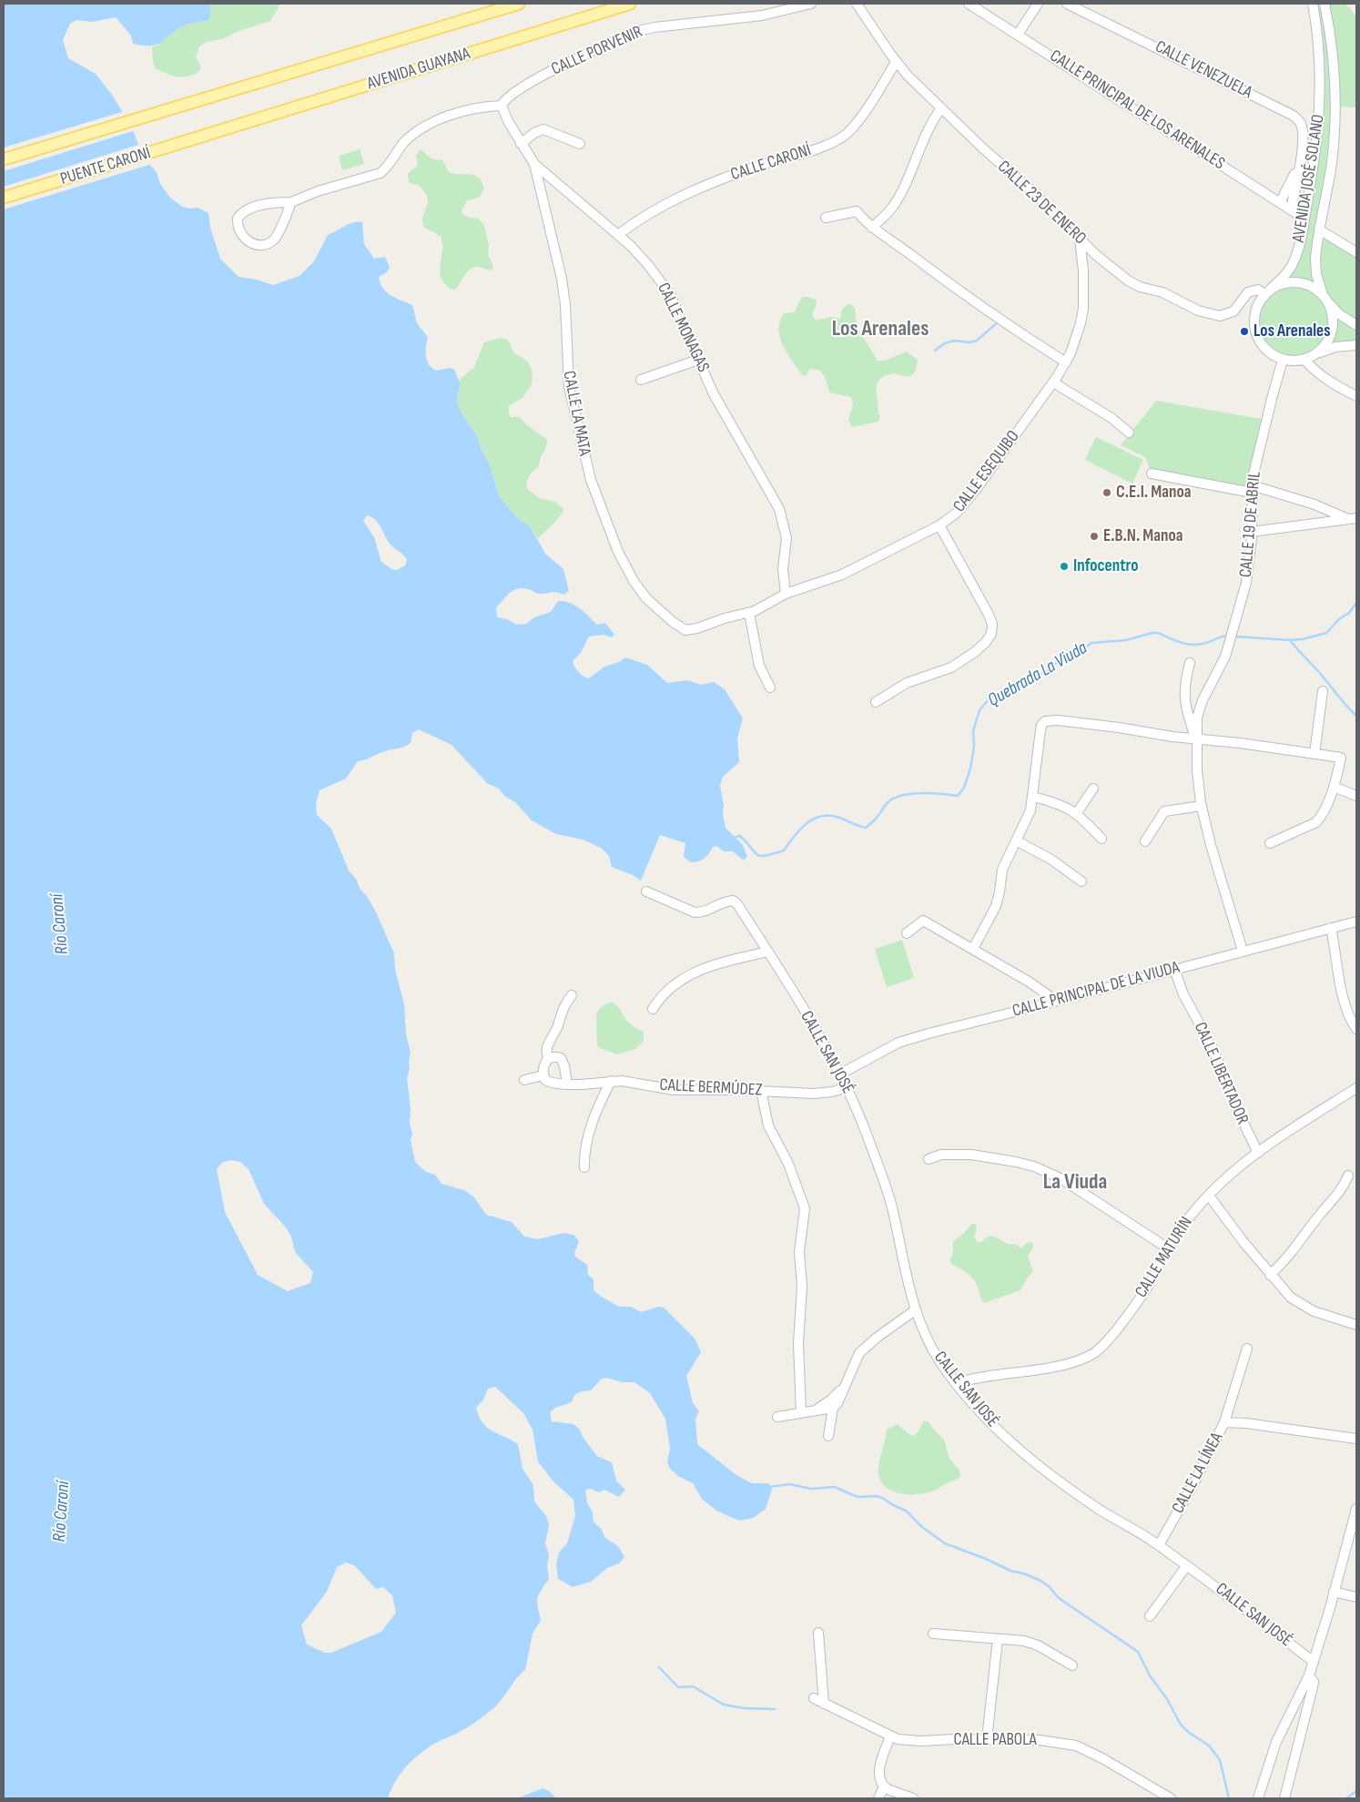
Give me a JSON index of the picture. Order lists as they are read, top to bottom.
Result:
{
  "streets": {
    "main road": ["AVENIDA GUAYANA", "PUENTE CARONÍ"],
    "street": [
      "CALLE PORVENIR",
      "CALLE VENEZUELA",
      "CALLE PRINCIPAL DE LOS ARENALES",
      "CALLE CARONÍ",
      "AVENIDA JOSÉ SOLANO",
      "CALLE 23 DE ENERO",
      "CALLE MONAGAS",
      "CALLE LA MATA",
      "CALLE ESEQUIBO",
      "CALLE 19 DE ABRIL",
      "CALLE PRINCIPAL DE LA VIUDA",
      "CALLE SAN JOSÉ",
      "CALLE LIBERTADOR",
      "CALLE BERMÚDEZ",
      "CALLE MATURÍN",
      "CALLE LA LÍNEA",
      "CALLE PABOLA"
    ]
  },
  "crossings": [
    ["CALLE PORVENIR", "CALLE MONAGAS"],
    ["AVENIDA GUAYANA", "PUENTE CARONÍ"],
    ["CALLE VENEZUELA", "CALLE PRINCIPAL DE LOS ARENALES"],
    ["CALLE PRINCIPAL DE LOS ARENALES", "AVENIDA JOSÉ SOLANO"],
    ["CALLE CARONÍ", "CALLE 23 DE ENERO"],
    ["CALLE CARONÍ", "CALLE MONAGAS"],
    ["AVENIDA JOSÉ SOLANO", "CALLE 23 DE ENERO"],
    ["AVENIDA JOSÉ SOLANO", "CALLE 19 DE ABRIL"],
    ["CALLE 23 DE ENERO", "CALLE ESEQUIBO"],
    ["CALLE 23 DE ENERO", "CALLE 19 DE ABRIL"],
    ["CALLE MONAGAS", "CALLE LA MATA"],
    ["CALLE MONAGAS", "CALLE ESEQUIBO"],
    ["CALLE LA MATA", "CALLE ESEQUIBO"],
    ["CALLE 19 DE ABRIL", "CALLE PRINCIPAL DE LA VIUDA"],
    ["CALLE PRINCIPAL DE LA VIUDA", "CALLE SAN JOSÉ"],
    ["CALLE PRINCIPAL DE LA VIUDA", "CALLE LIBERTADOR"],
    ["CALLE SAN JOSÉ", "CALLE BERMÚDEZ"],
    ["CALLE SAN JOSÉ", "CALLE MATURÍN"],
    ["CALLE SAN JOSÉ", "CALLE LA LÍNEA"],
    ["CALLE LIBERTADOR", "CALLE MATURÍN"]
  ],
  "districts": ["Los Arenales", "La Viuda"],
  "water": ["Quebrada La Viuda", "Río Caroní"],
  "places": [
    "Los Arenales",
    "C.E.I. Manoa",
    "E.B.N. Manoa",
    "Infocentro"
  ]
}
